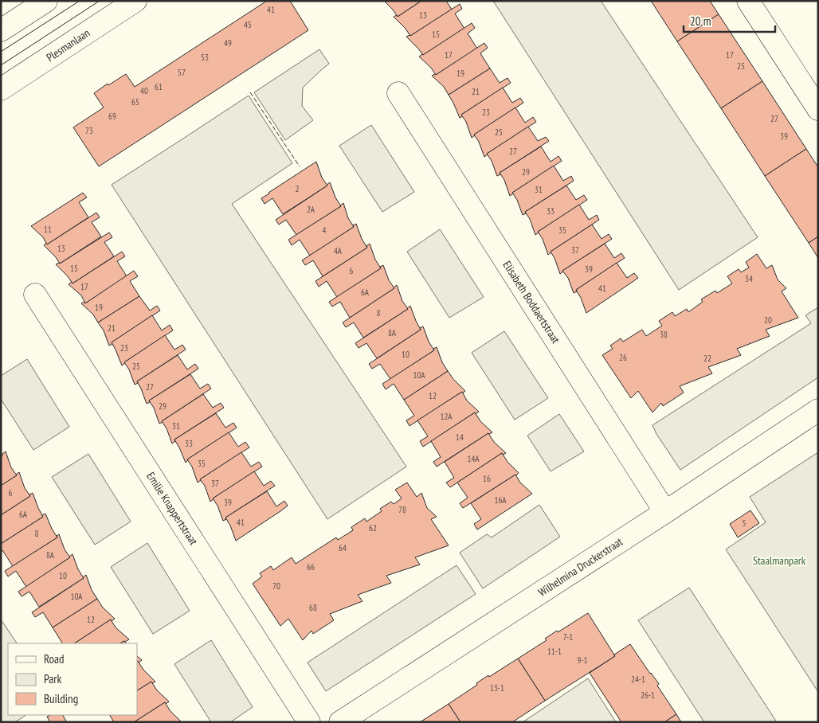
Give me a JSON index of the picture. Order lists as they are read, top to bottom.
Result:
{
  "streets": {
    "street": [
      "Plesmanlaan",
      "Elisabeth Boddaertstraat",
      "Emilie Knappertstraat",
      "Wilhelmina Druckerstraat"
    ]
  },
  "crossings": [
    ["Elisabeth Boddaertstraat", "Wilhelmina Druckerstraat"]
  ],
  "parks": ["Staalmanpark"],
  "house_numbers": [
    "41",
    "13",
    "45",
    "15",
    "49",
    "17",
    "17",
    "53",
    "25",
    "57",
    "19",
    "61",
    "40",
    "21",
    "65",
    "23",
    "69",
    "27",
    "73",
    "25",
    "39",
    "27",
    "29",
    "2",
    "31",
    "2A",
    "33",
    "11",
    "4",
    "35",
    "13",
    "37",
    "4A",
    "15",
    "39",
    "6",
    "34",
    "17",
    "41",
    "6A",
    "19",
    "8",
    "20",
    "21",
    "8A",
    "38",
    "23",
    "10",
    "26",
    "22",
    "25",
    "10A",
    "27",
    "12",
    "29",
    "12A",
    "31",
    "14",
    "33",
    "14A",
    "35",
    "16",
    "37",
    "6",
    "16A",
    "39",
    "78",
    "6A",
    "41",
    "5",
    "62",
    "8",
    "64",
    "8A",
    "66",
    "10",
    "70",
    "10A",
    "68",
    "12",
    "7-1",
    "11-1",
    "9-1",
    "24-1",
    "13-1",
    "26-1"
  ],
  "legend": ["Road", "Park", "Building"],
  "scale_bar": "20 m"
}
